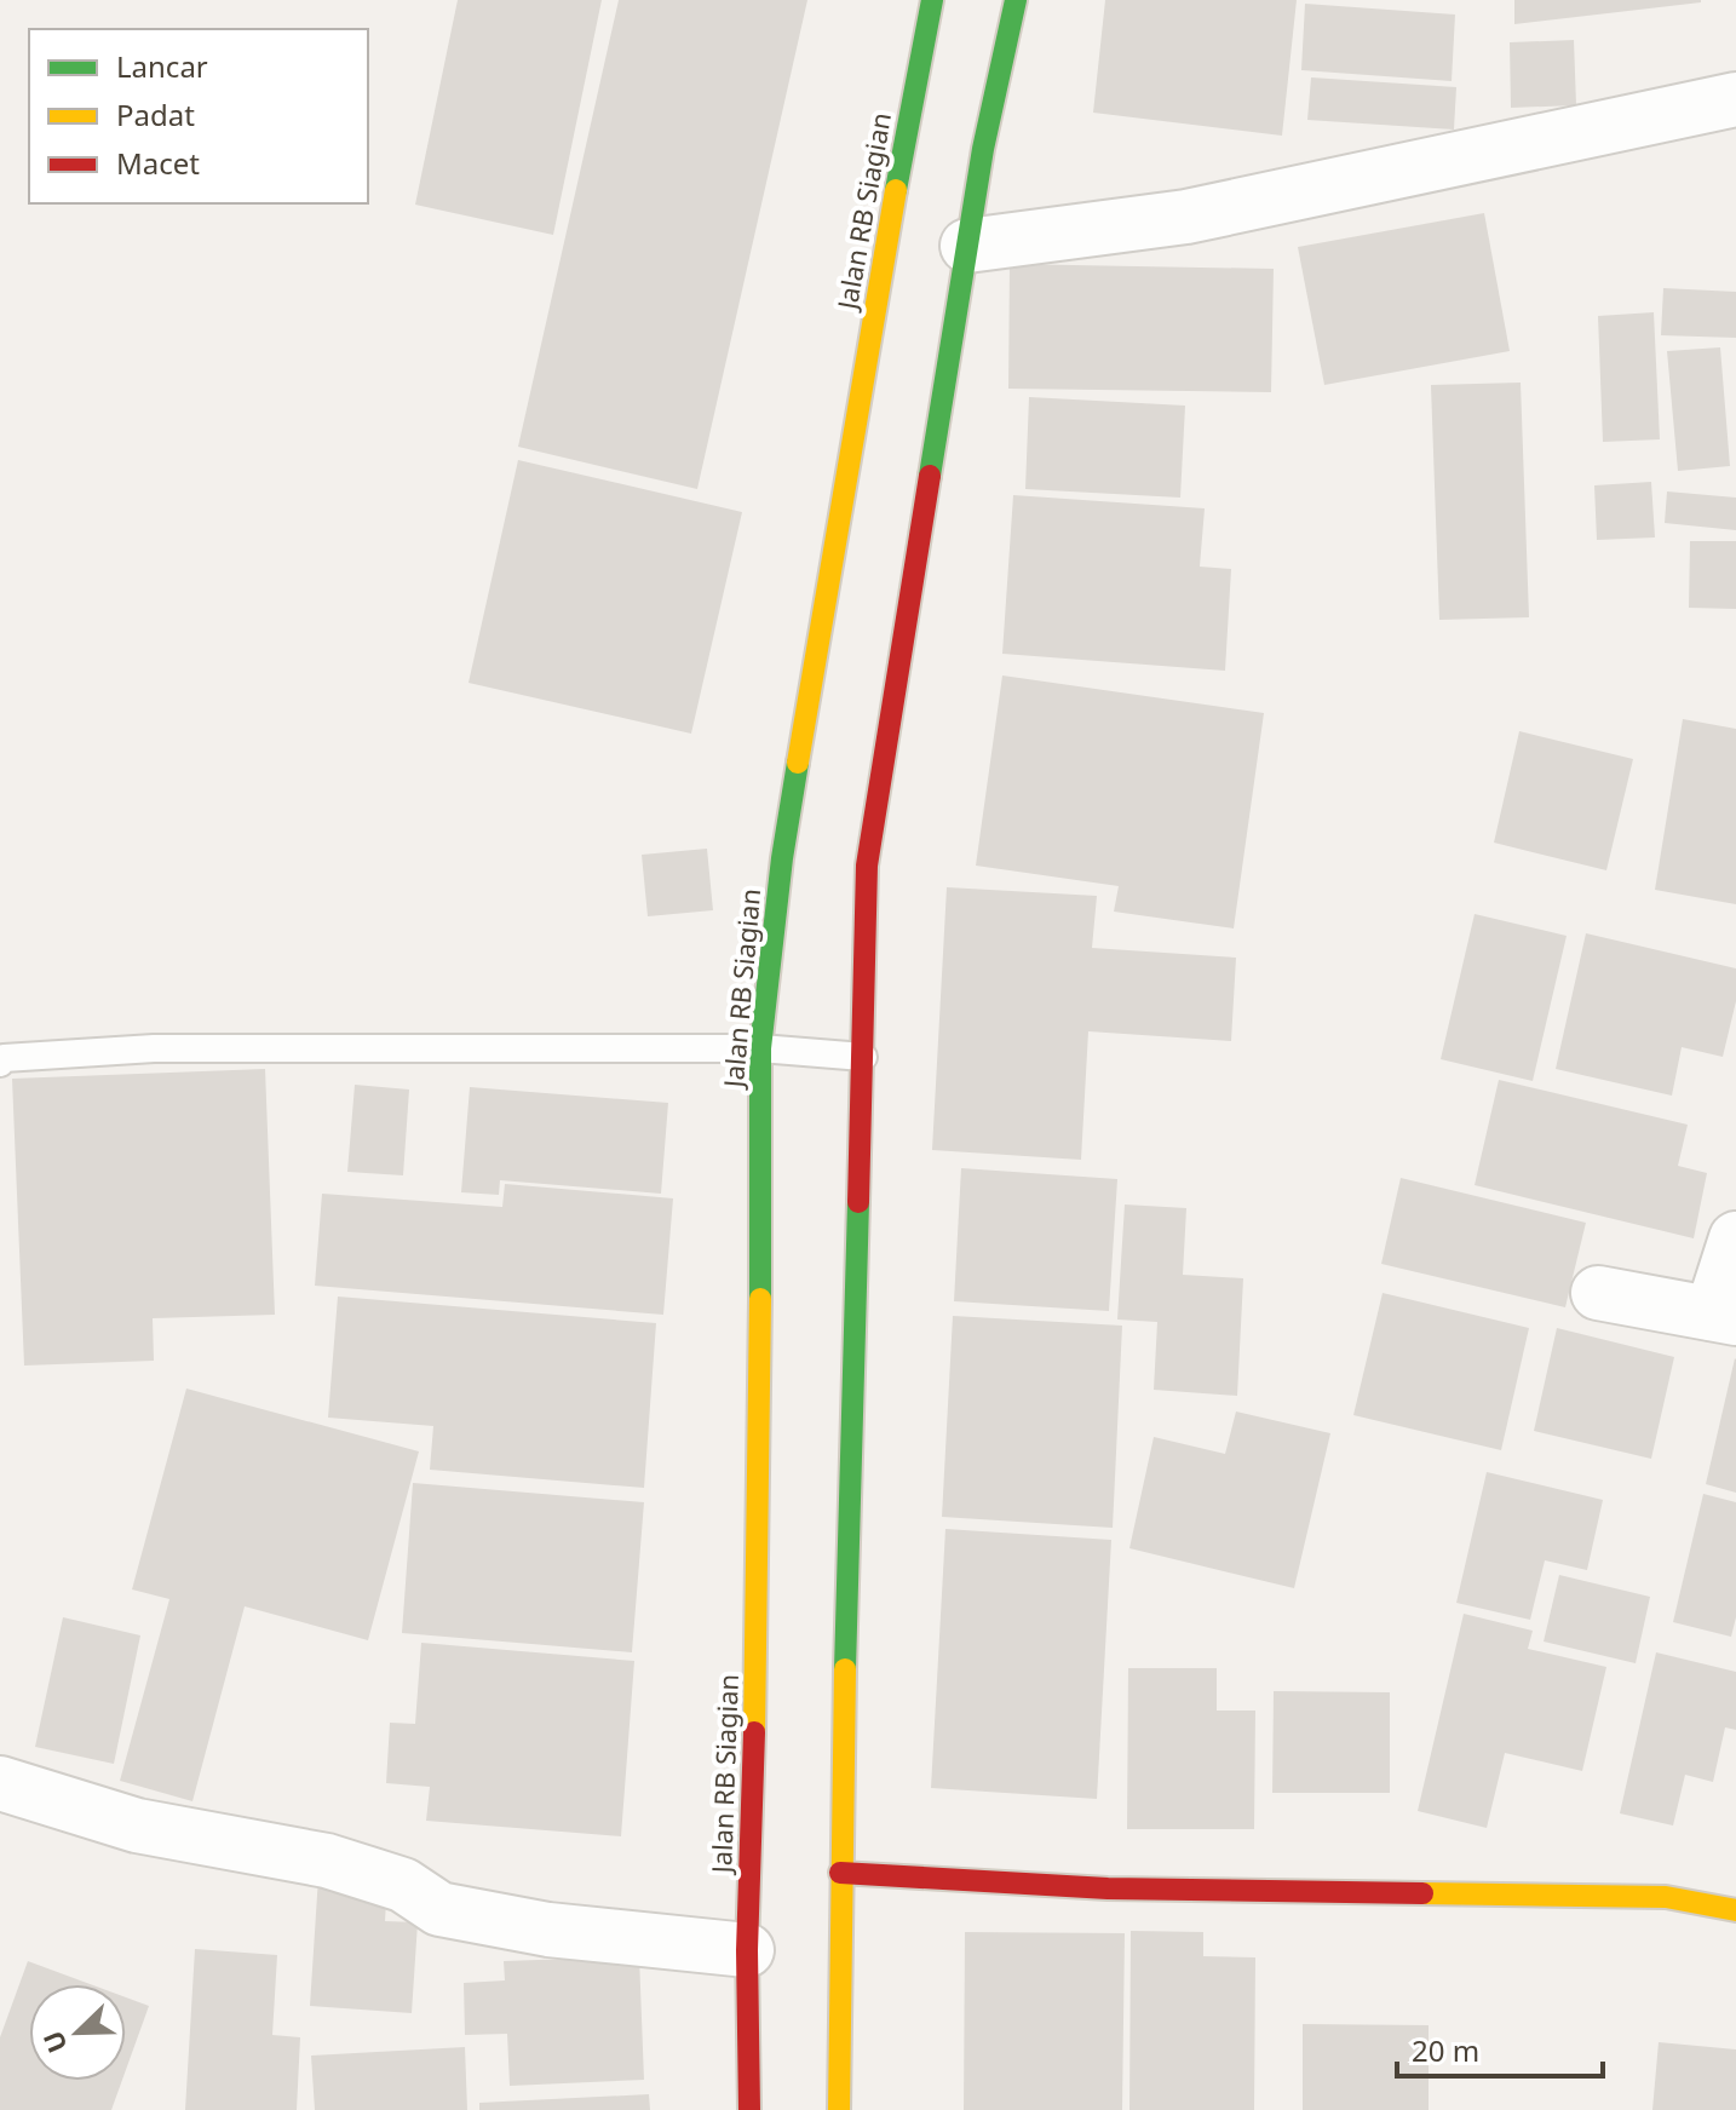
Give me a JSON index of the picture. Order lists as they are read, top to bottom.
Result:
{
  "streets": {
    "main road": ["Jalan RB Siagian"]
  },
  "legend": ["Lancar", "Padat", "Macet"],
  "scale_bar": "20 m",
  "north": "bottom left"
}
